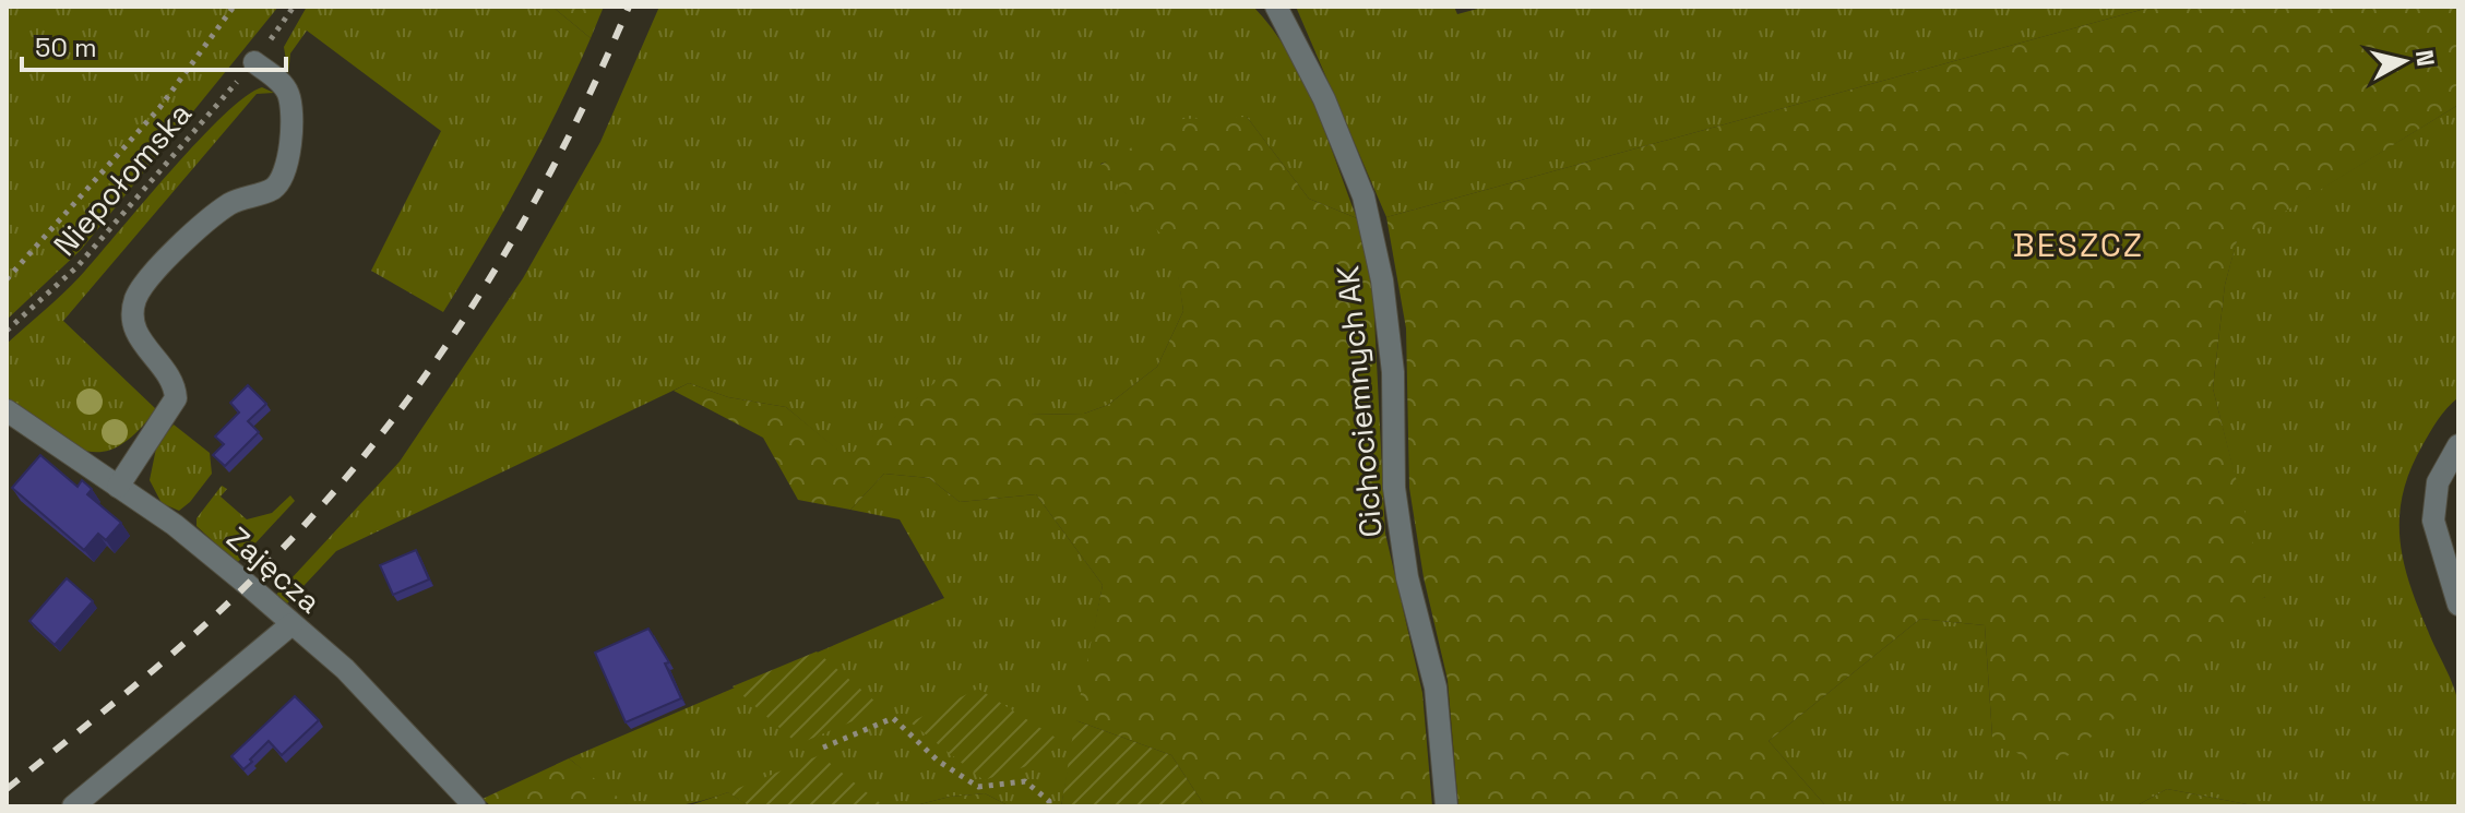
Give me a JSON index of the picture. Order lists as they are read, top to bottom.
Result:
{
  "streets": {
    "street": ["Cichociemnych AK", "Zajęcza"],
    "path": ["Niepołomska"]
  },
  "districts": ["BESZCZ"],
  "scale_bar": "50 m",
  "north": "right"
}
